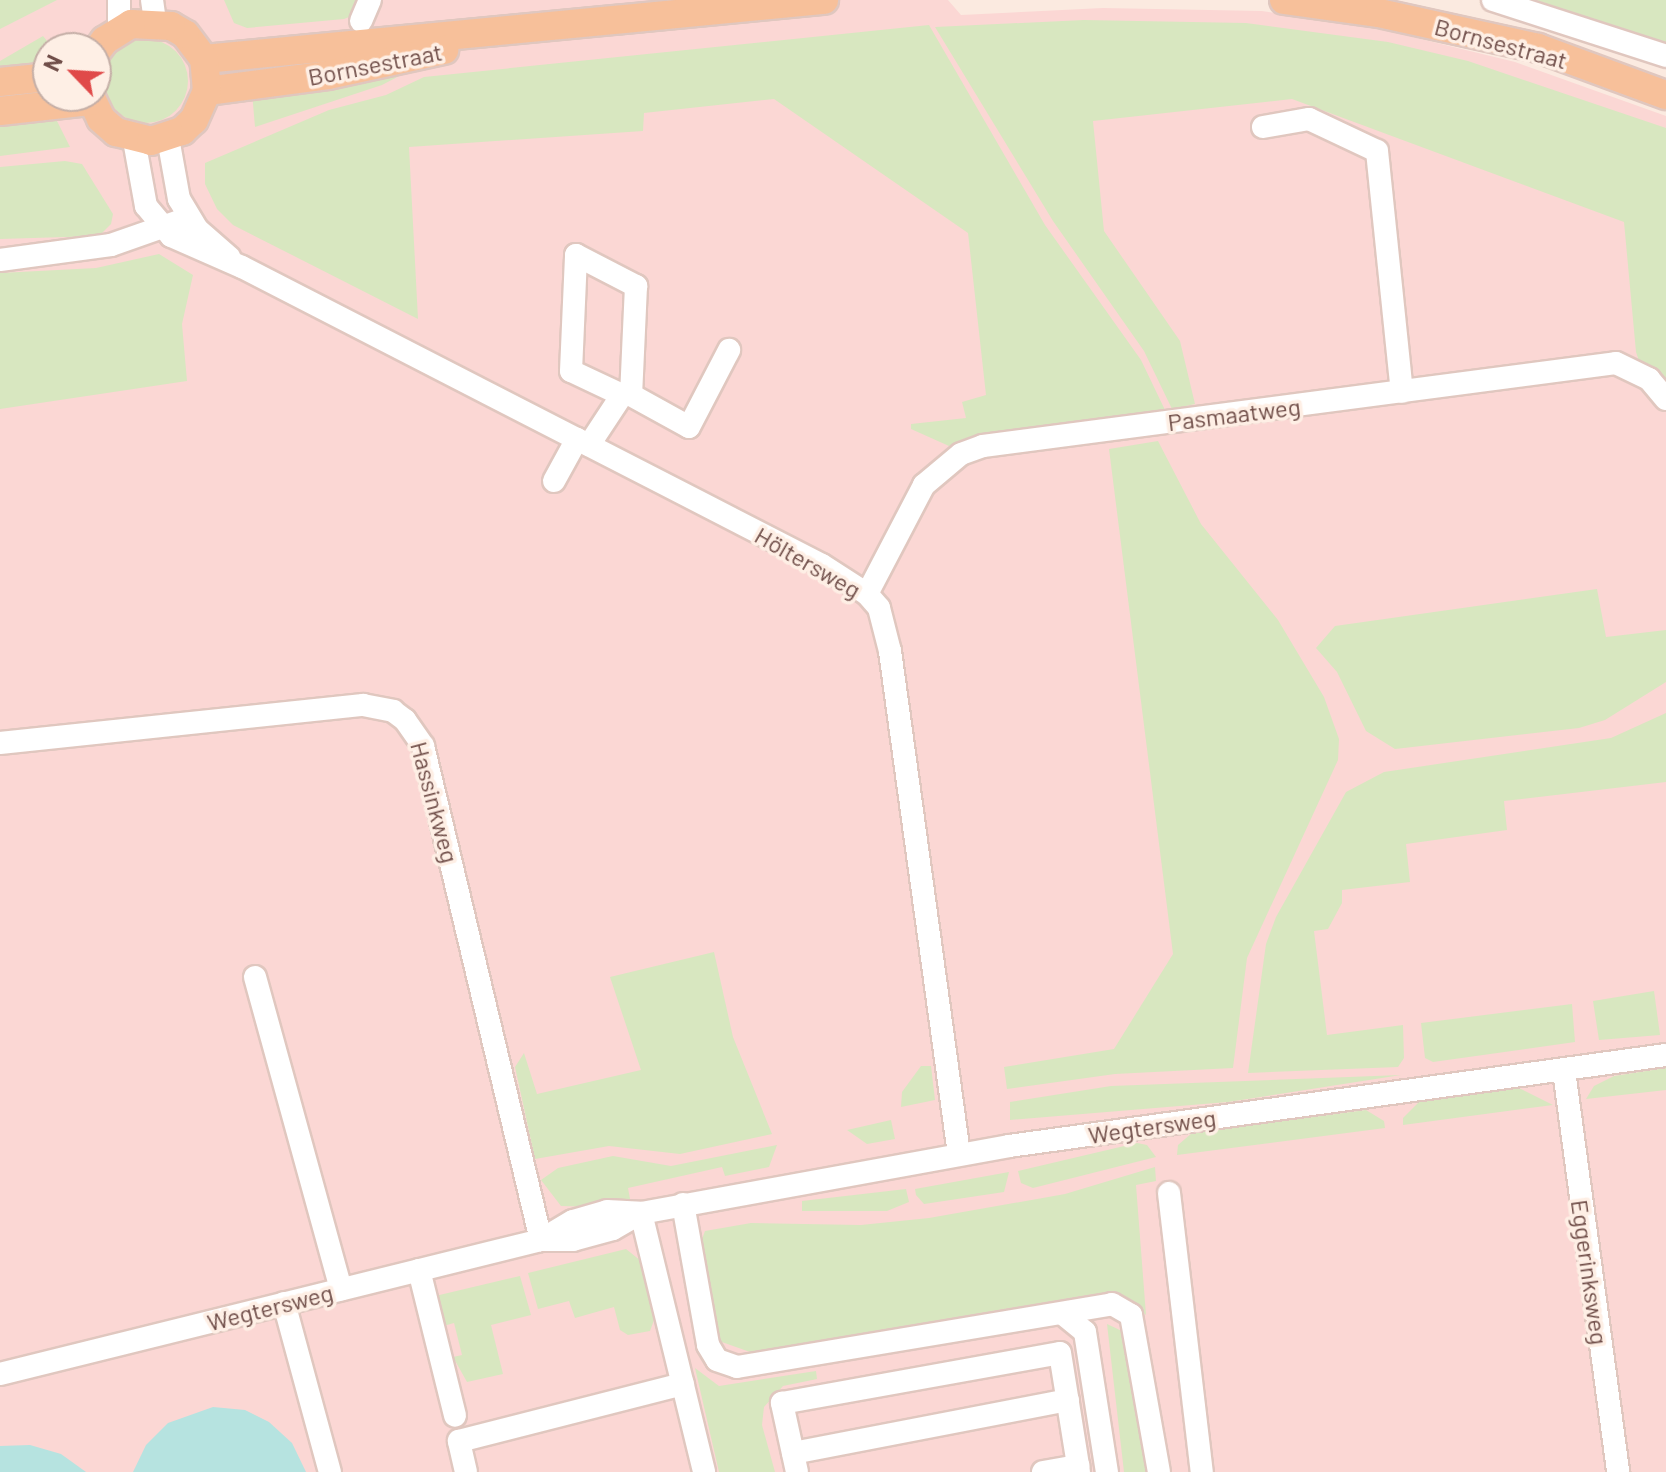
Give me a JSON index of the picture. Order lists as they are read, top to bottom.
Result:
{
  "streets": {
    "main road": ["Bornsestraat"],
    "street": [
      "Pasmaatweg",
      "Höltersweg",
      "Hassinkweg",
      "Wegtersweg",
      "Eggerinksweg"
    ]
  },
  "crossings": [
    ["Pasmaatweg", "Höltersweg"],
    ["Höltersweg", "Wegtersweg"],
    ["Hassinkweg", "Wegtersweg"],
    ["Wegtersweg", "Eggerinksweg"]
  ],
  "north": "top left"
}
